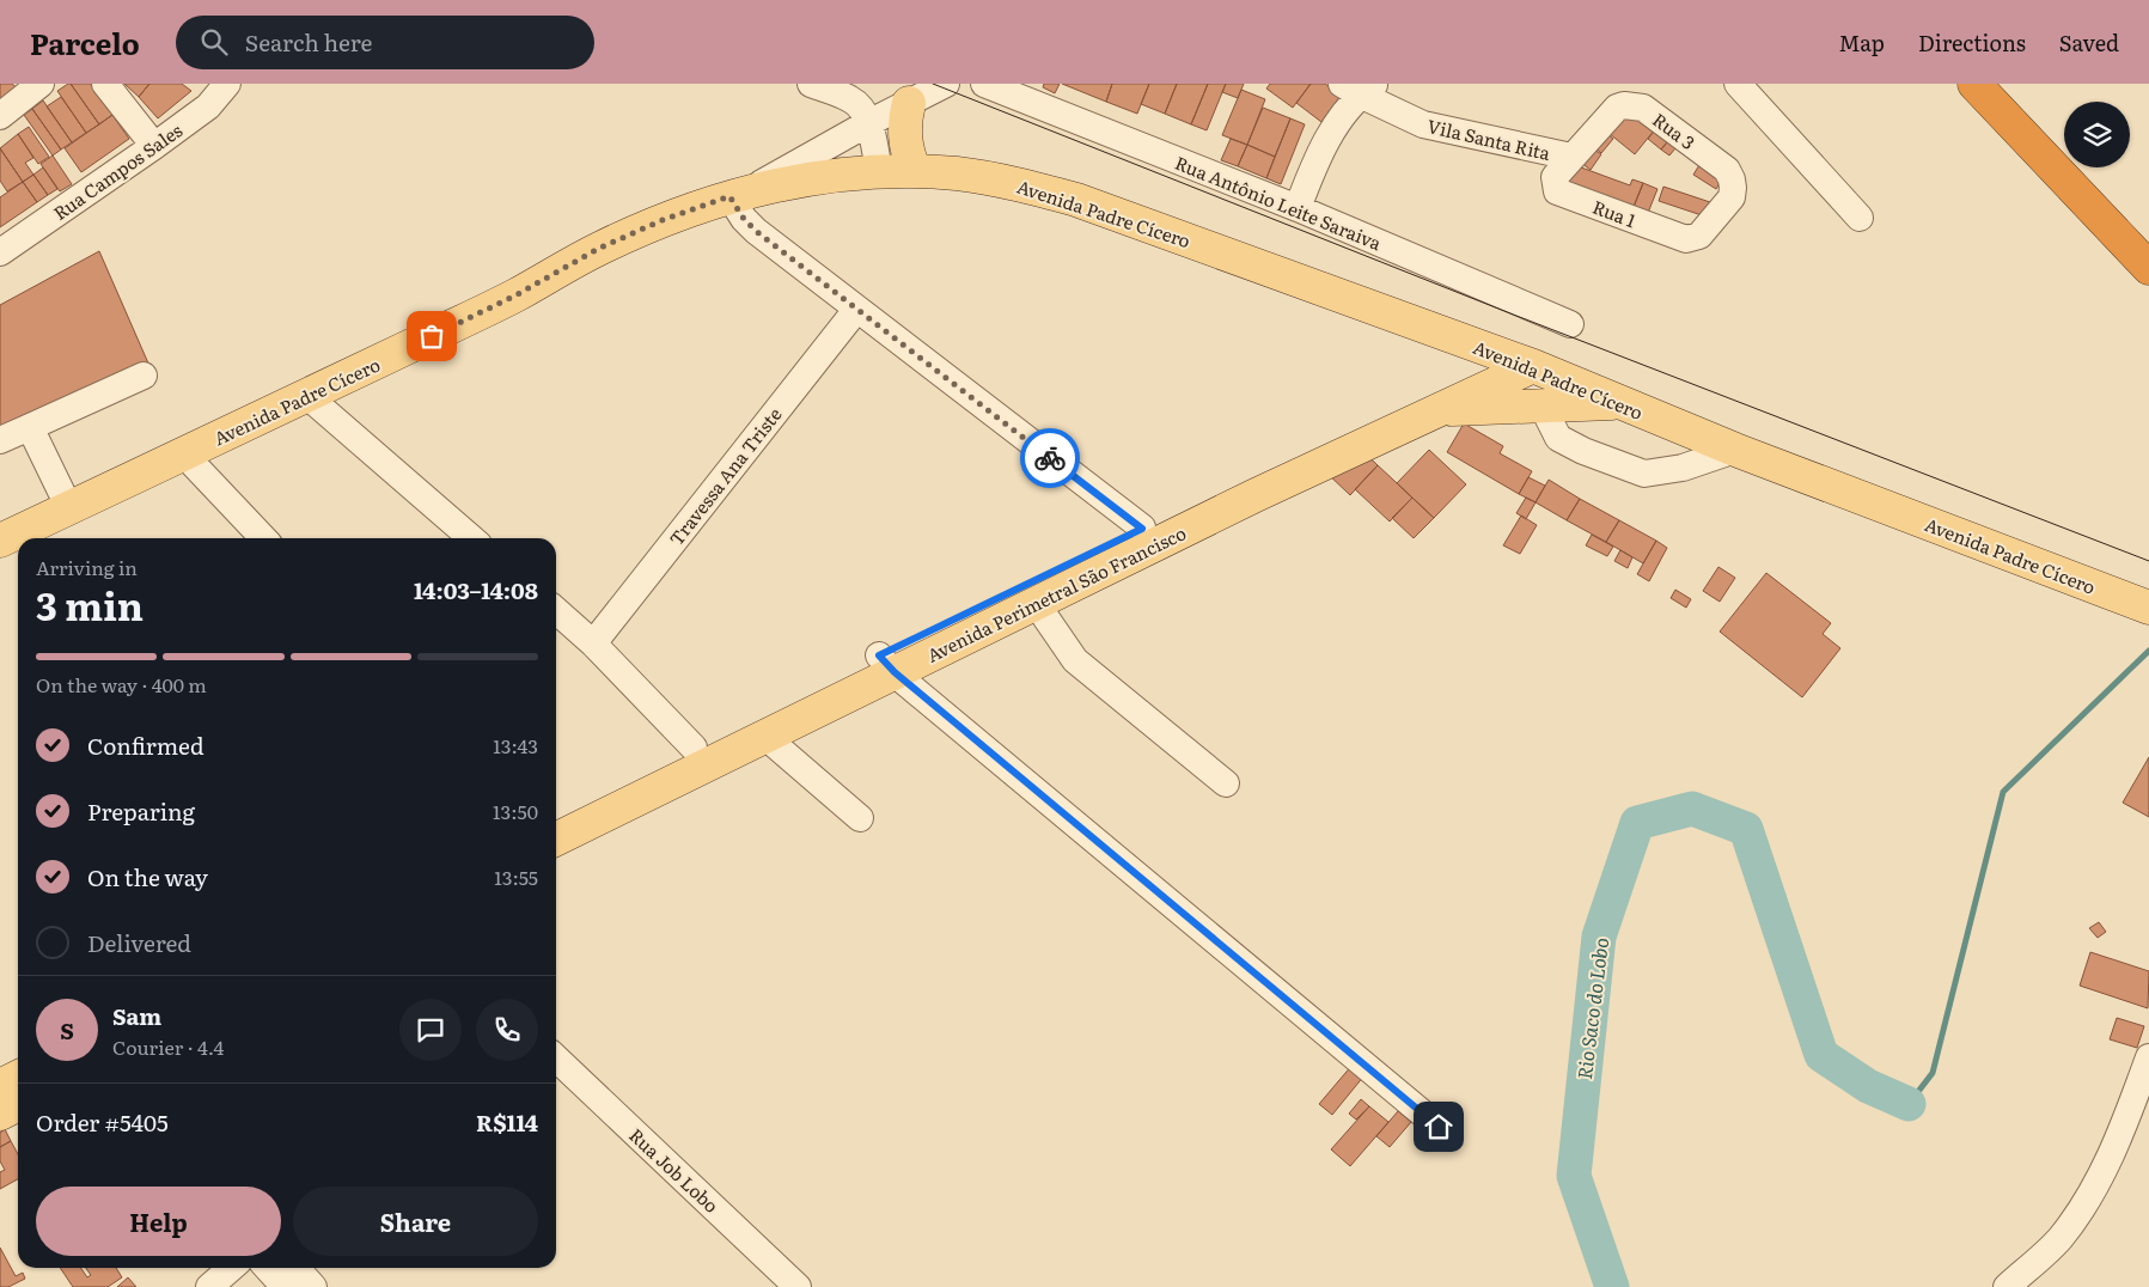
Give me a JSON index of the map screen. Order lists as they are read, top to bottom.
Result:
{
  "streets": {
    "main road": ["Avenida Padre Cícero", "Avenida Perimetral São Francisco"],
    "street": [
      "Rua 3",
      "Vila Santa Rita",
      "Rua Campos Sales",
      "Rua Antônio Leite Saraiva",
      "Rua 1",
      "Travessa Ana Triste",
      "Rua Job Lobo"
    ]
  },
  "crossings": [
    ["Rua 3", "Vila Santa Rita"],
    ["Rua 3", "Rua 1"],
    ["Vila Santa Rita", "Rua 1"],
    ["Avenida Padre Cícero", "Avenida Perimetral São Francisco"]
  ],
  "water": ["Rio Saco do Lobo"],
  "page": {
    "header": "Parcelo",
    "search": "Search here",
    "nav": ["Map", "Directions", "Saved"],
    "heading": ["3 min", "Arriving in", "14:03–14:08"],
    "panel": [
      "Sam",
      "Courier · 4.4",
      "Order #5405",
      "R$114"
    ],
    "bar": "On the way · 400 m",
    "list": [
      ["Confirmed", "13:43"],
      ["Preparing", "13:50"],
      ["On the way", "13:55"],
      "Delivered"
    ],
    "round": "S",
    "buttons": ["Help", "Share"]
  }
}
